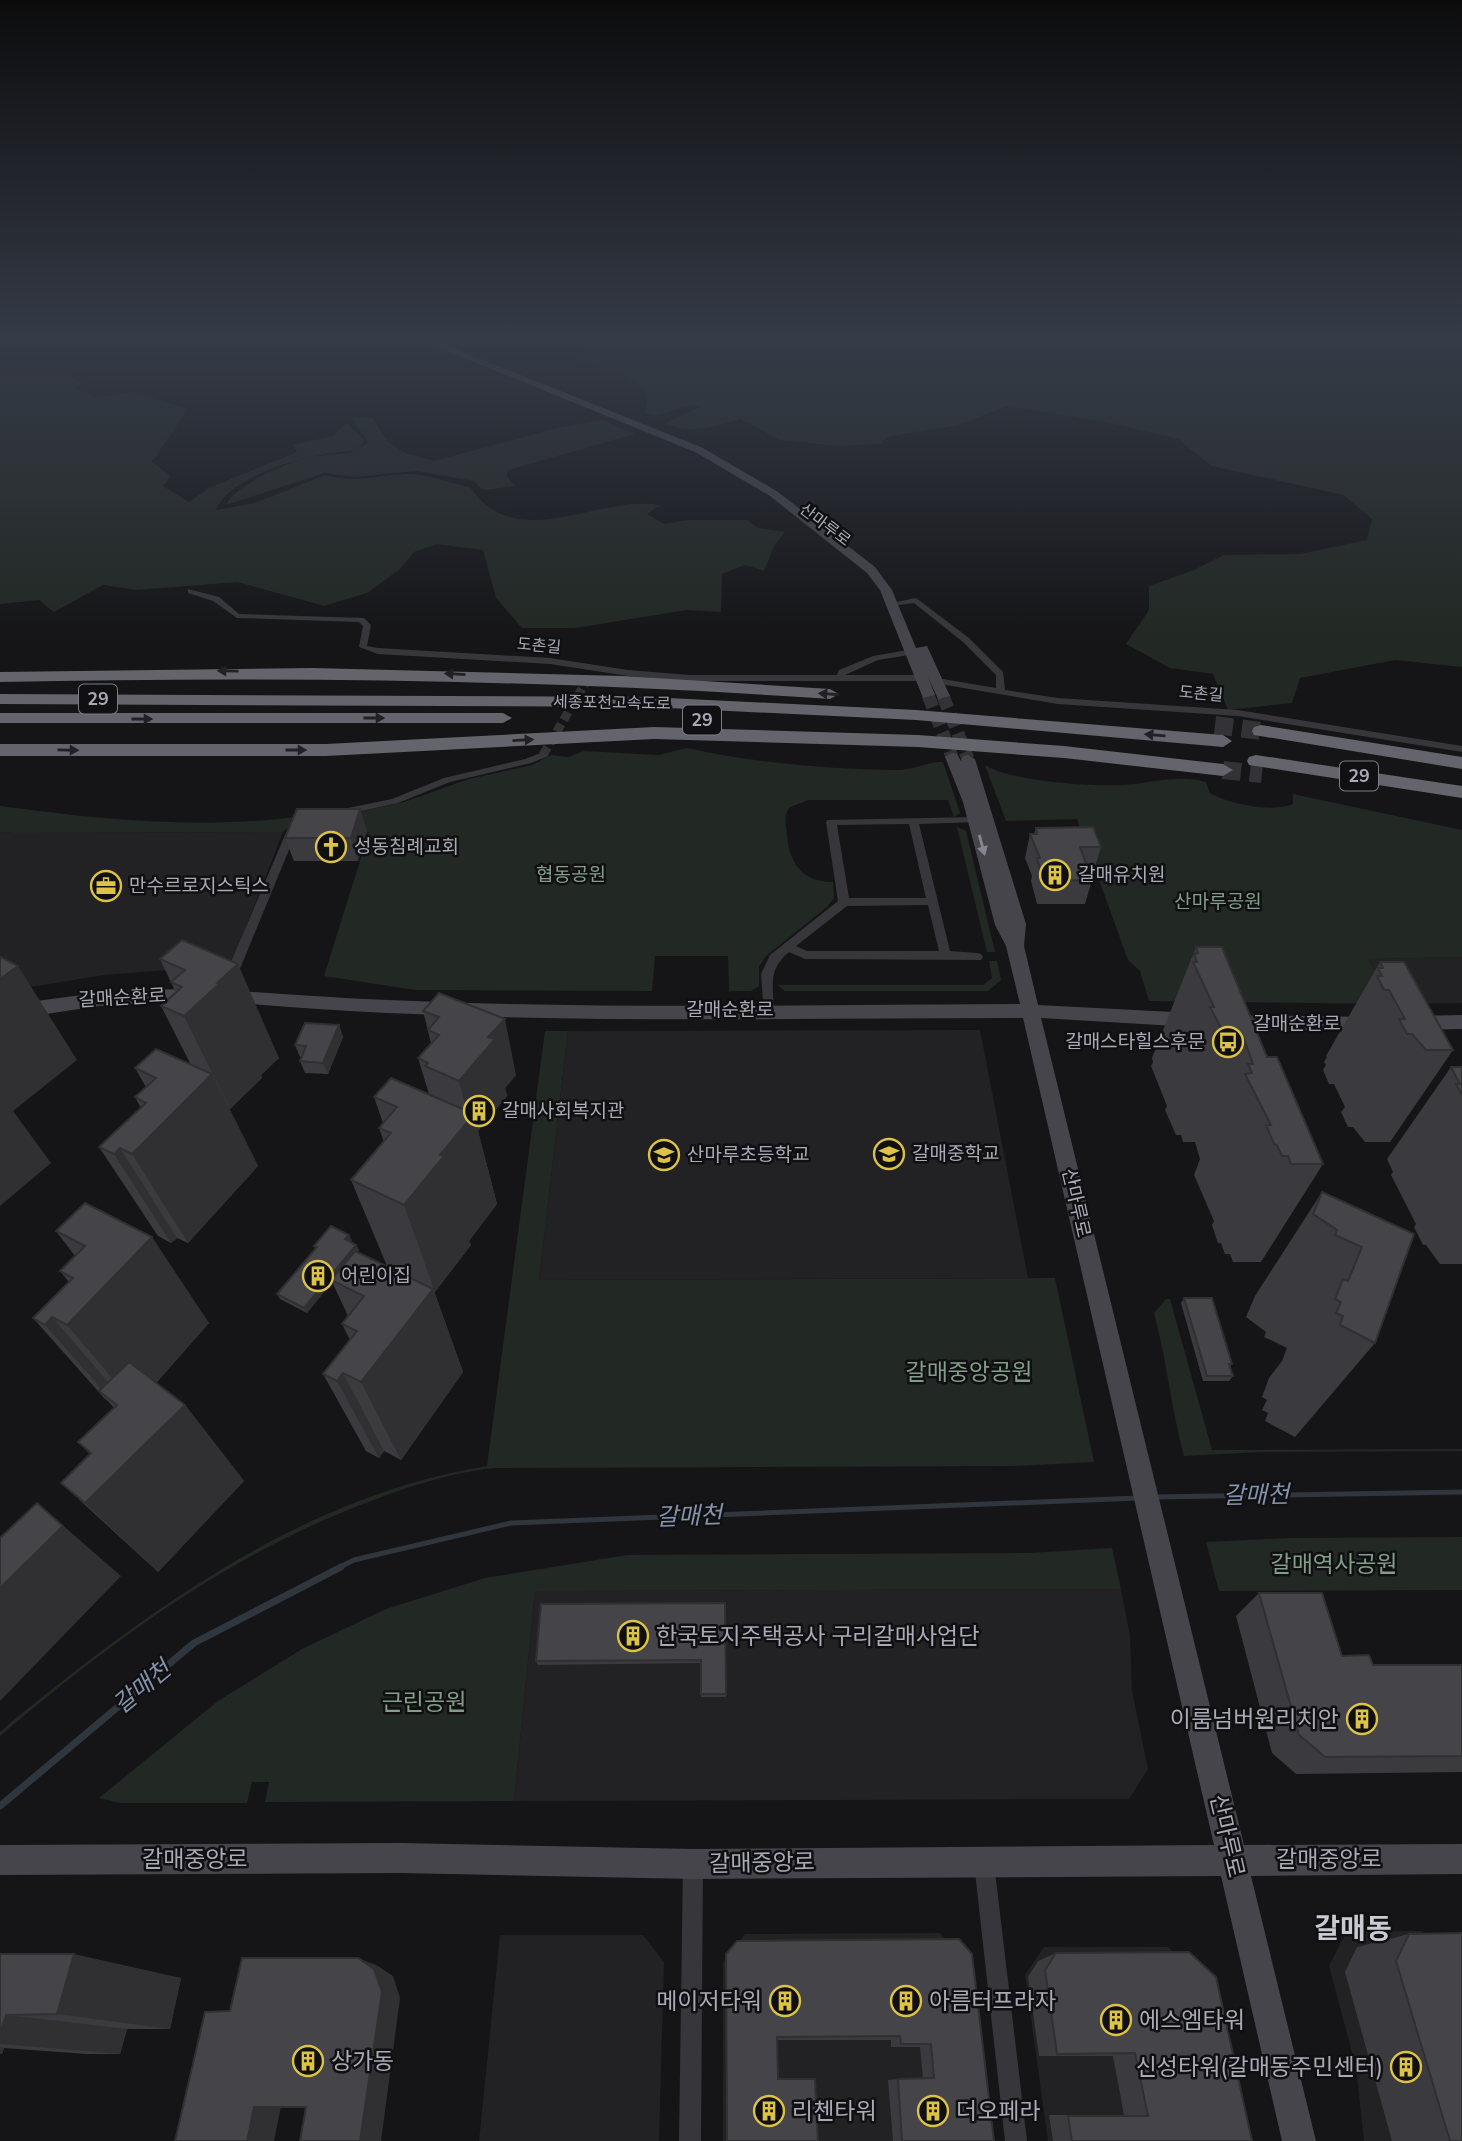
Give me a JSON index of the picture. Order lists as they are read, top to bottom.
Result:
{
  "streets": {
    "highway": ["29", "세종포천고속도로"],
    "street": [
      "산마루로",
      "도촌길",
      "갈매순환로",
      "갈매중앙로"
    ]
  },
  "crossings": [
    ["산마루로", "도촌길"],
    ["산마루로", "갈매순환로"],
    ["산마루로", "갈매중앙로"]
  ],
  "districts": ["갈매동"],
  "water": ["갈매천"],
  "parks": [
    "협동공원",
    "산마루공원",
    "갈매중앙공원",
    "갈매역사공원",
    "근린공원"
  ],
  "places": {
    "church": ["성동침례교회"],
    "building": [
      "갈매유치원",
      "갈매사회복지관",
      "어린이집",
      "한국토지주택공사 구리갈매사업단",
      "이룸넘버원리치안",
      "메이저타워",
      "아름터프라자",
      "에스엠타워",
      "상가동",
      "신성타워(갈매동주민센터)",
      "리첸타워",
      "더오페라"
    ],
    "office": ["만수르로지스틱스"],
    "bus stop": ["갈매스타힐스후문"],
    "school or university": ["갈매중학교", "산마루초등학교"]
  }
}
